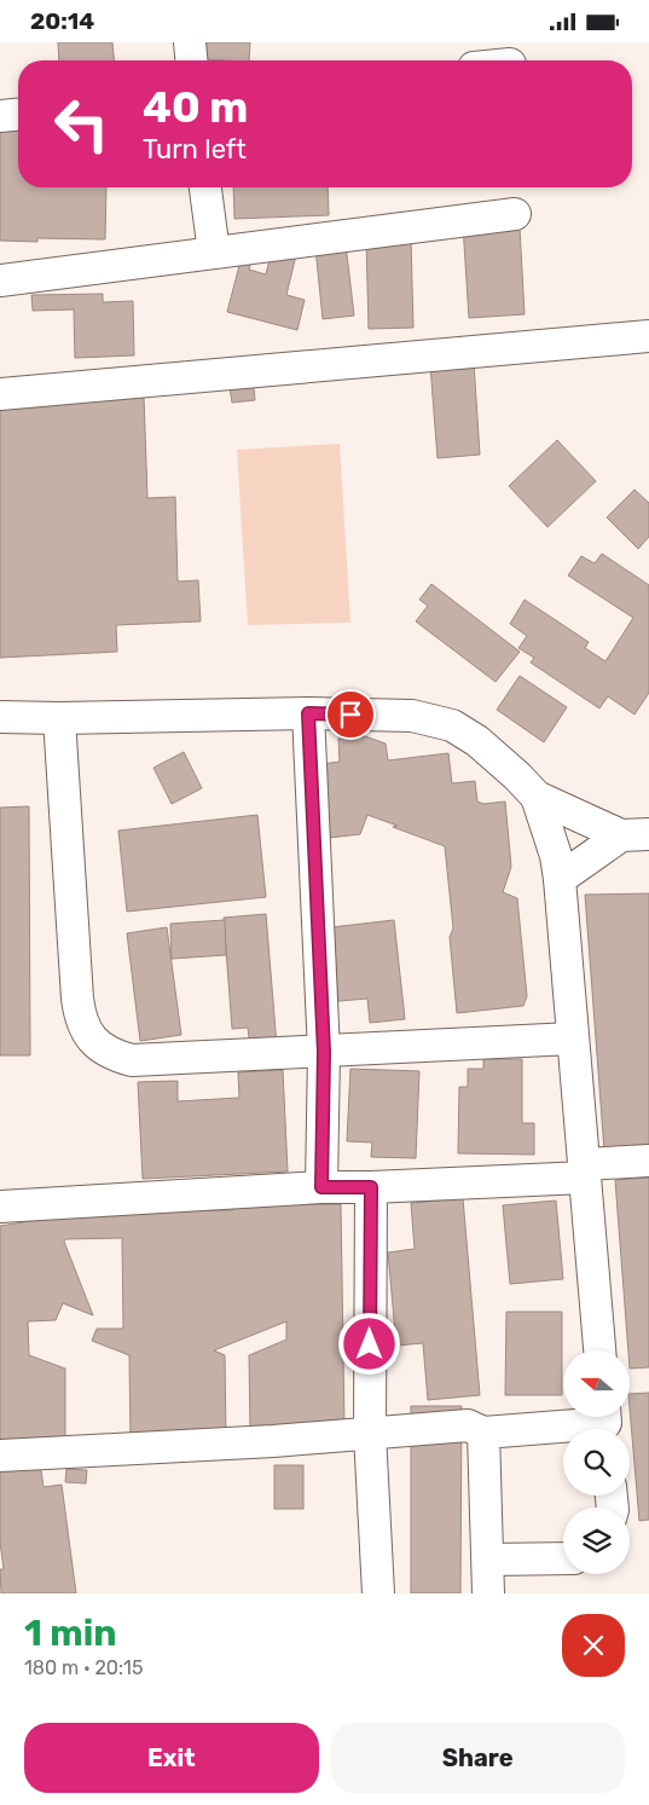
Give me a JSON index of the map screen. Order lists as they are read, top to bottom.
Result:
{
  "north": "left",
  "page": {
    "status": "20:14",
    "turn": ["40 m", "Turn left"],
    "heading": ["1 min", "180 m · 20:15"],
    "buttons": ["Exit", "Share"]
  }
}
